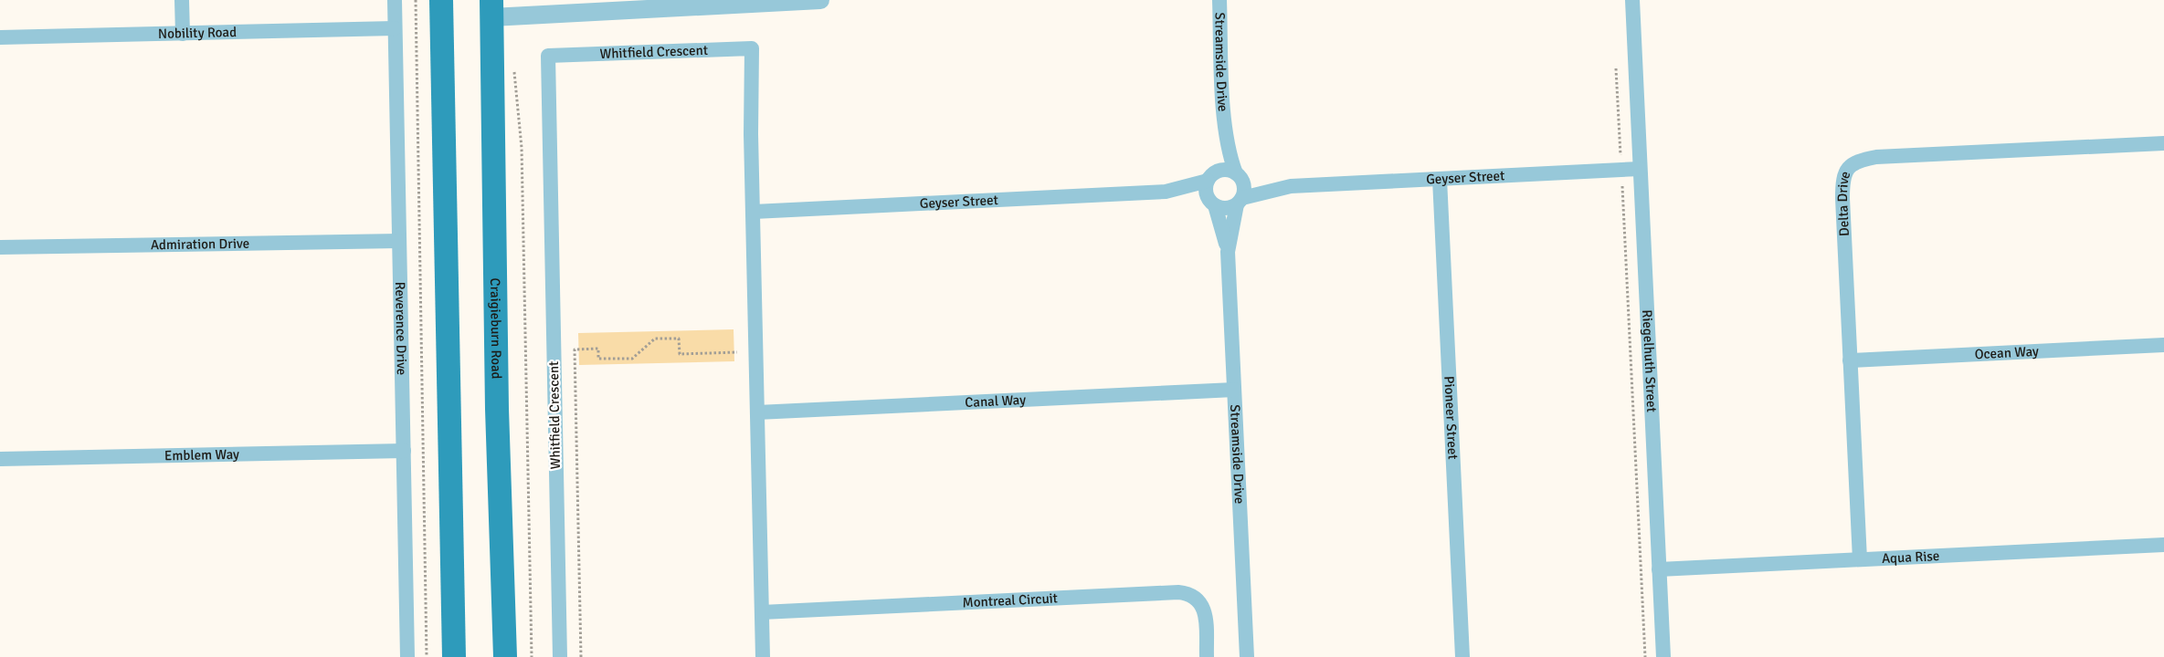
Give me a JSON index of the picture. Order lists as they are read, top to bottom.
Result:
{
  "streets": {
    "main road": ["Craigieburn Road"],
    "street": [
      "Nobility Road",
      "Whitfield Crescent",
      "Streamside Drive",
      "Geyser Street",
      "Delta Drive",
      "Admiration Drive",
      "Reverence Drive",
      "Ocean Way",
      "Riegelhuth Street",
      "Canal Way",
      "Pioneer Street",
      "Emblem Way",
      "Aqua Rise",
      "Montreal Circuit"
    ]
  },
  "crossings": [
    ["Nobility Road", "Reverence Drive"],
    ["Whitfield Crescent", "Geyser Street"],
    ["Whitfield Crescent", "Canal Way"],
    ["Whitfield Crescent", "Montreal Circuit"],
    ["Streamside Drive", "Geyser Street"],
    ["Streamside Drive", "Canal Way"],
    ["Geyser Street", "Riegelhuth Street"],
    ["Geyser Street", "Pioneer Street"],
    ["Delta Drive", "Ocean Way"],
    ["Delta Drive", "Aqua Rise"],
    ["Admiration Drive", "Reverence Drive"],
    ["Reverence Drive", "Emblem Way"],
    ["Riegelhuth Street", "Aqua Rise"]
  ]
}
